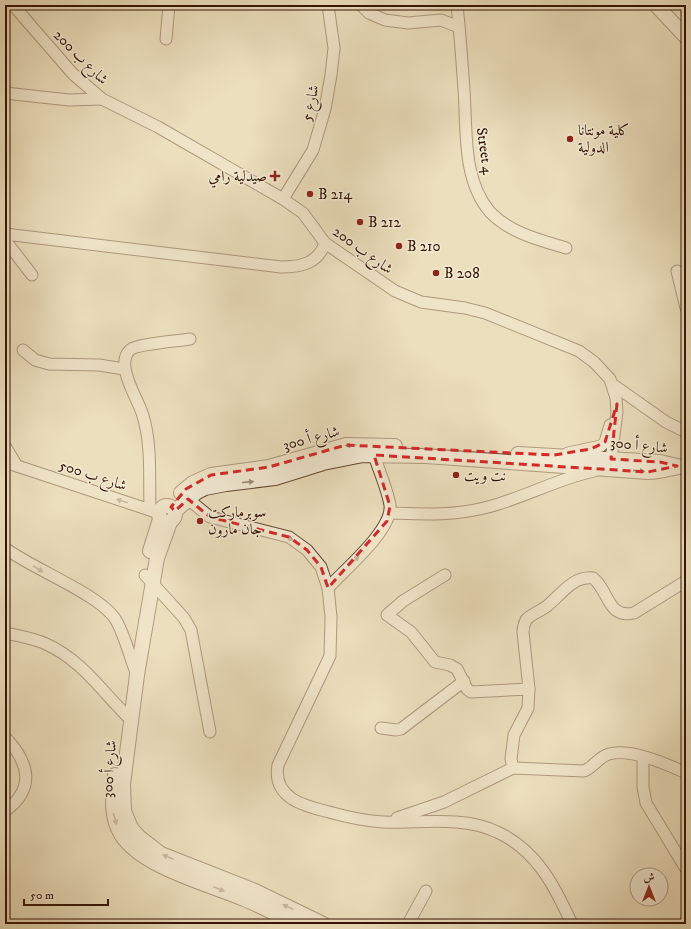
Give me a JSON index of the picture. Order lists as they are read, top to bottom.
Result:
{
  "streets": {
    "street": [
      "شارع ب 200",
      "شارع 5",
      "Street 4",
      "شارع أ 300",
      "شارع ب 500"
    ]
  },
  "crossings": [
    ["شارع ب 200", "شارع 5"],
    ["شارع ب 200", "شارع أ 300"],
    ["شارع أ 300", "شارع ب 500"]
  ],
  "one_way": ["شارع ب 500"],
  "places": {
    "other": [
      "كلية مونتانا الدولية",
      "B 214",
      "B 212",
      "B 210",
      "B 208",
      "نت ويت",
      "سوبرماركت جان مارون"
    ],
    "health": ["صيدلية رامي"]
  },
  "scale_bar": "50 m",
  "north": "top"
}
